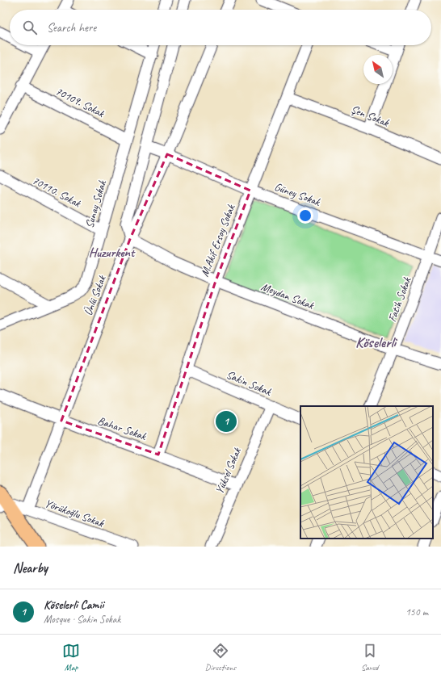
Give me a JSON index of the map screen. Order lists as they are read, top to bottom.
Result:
{
  "streets": {
    "street": [
      "70109. Sokak",
      "Şen Sokak",
      "70110. Sokak",
      "Güney Sokak",
      "Sunay Sokak",
      "M.Akif Ersoy Sokak",
      "Ünlü Sokak",
      "Meydan Sokak",
      "Fatih Sokak",
      "Sakin Sokak",
      "Bahar Sokak",
      "Yüksel Sokak",
      "Yörükoğlu Sokak"
    ]
  },
  "crossings": [
    ["70109. Sokak", "Sunay Sokak"],
    ["Şen Sokak", "M.Akif Ersoy Sokak"],
    ["70110. Sokak", "Sunay Sokak"],
    ["Güney Sokak", "M.Akif Ersoy Sokak"],
    ["Güney Sokak", "Ünlü Sokak"],
    ["Güney Sokak", "Fatih Sokak"],
    ["M.Akif Ersoy Sokak", "Meydan Sokak"],
    ["M.Akif Ersoy Sokak", "Sakin Sokak"],
    ["M.Akif Ersoy Sokak", "Bahar Sokak"],
    ["Ünlü Sokak", "Meydan Sokak"],
    ["Ünlü Sokak", "Bahar Sokak"],
    ["Ünlü Sokak", "Yörükoğlu Sokak"],
    ["Meydan Sokak", "Fatih Sokak"],
    ["Sakin Sokak", "Yüksel Sokak"],
    ["Bahar Sokak", "Yüksel Sokak"]
  ],
  "districts": ["Huzurkent", "Köselerli"],
  "north": "top left",
  "page": {
    "search": "Search here",
    "pins": "1",
    "heading": "Nearby",
    "list": [
      {
        "mark": "1",
        "name": "Köselerli Camii",
        "note": "Mosque · Sakin Sokak",
        "value": "150 m"
      }
    ],
    "nav": ["Map", "Directions", "Saved"]
  }
}
